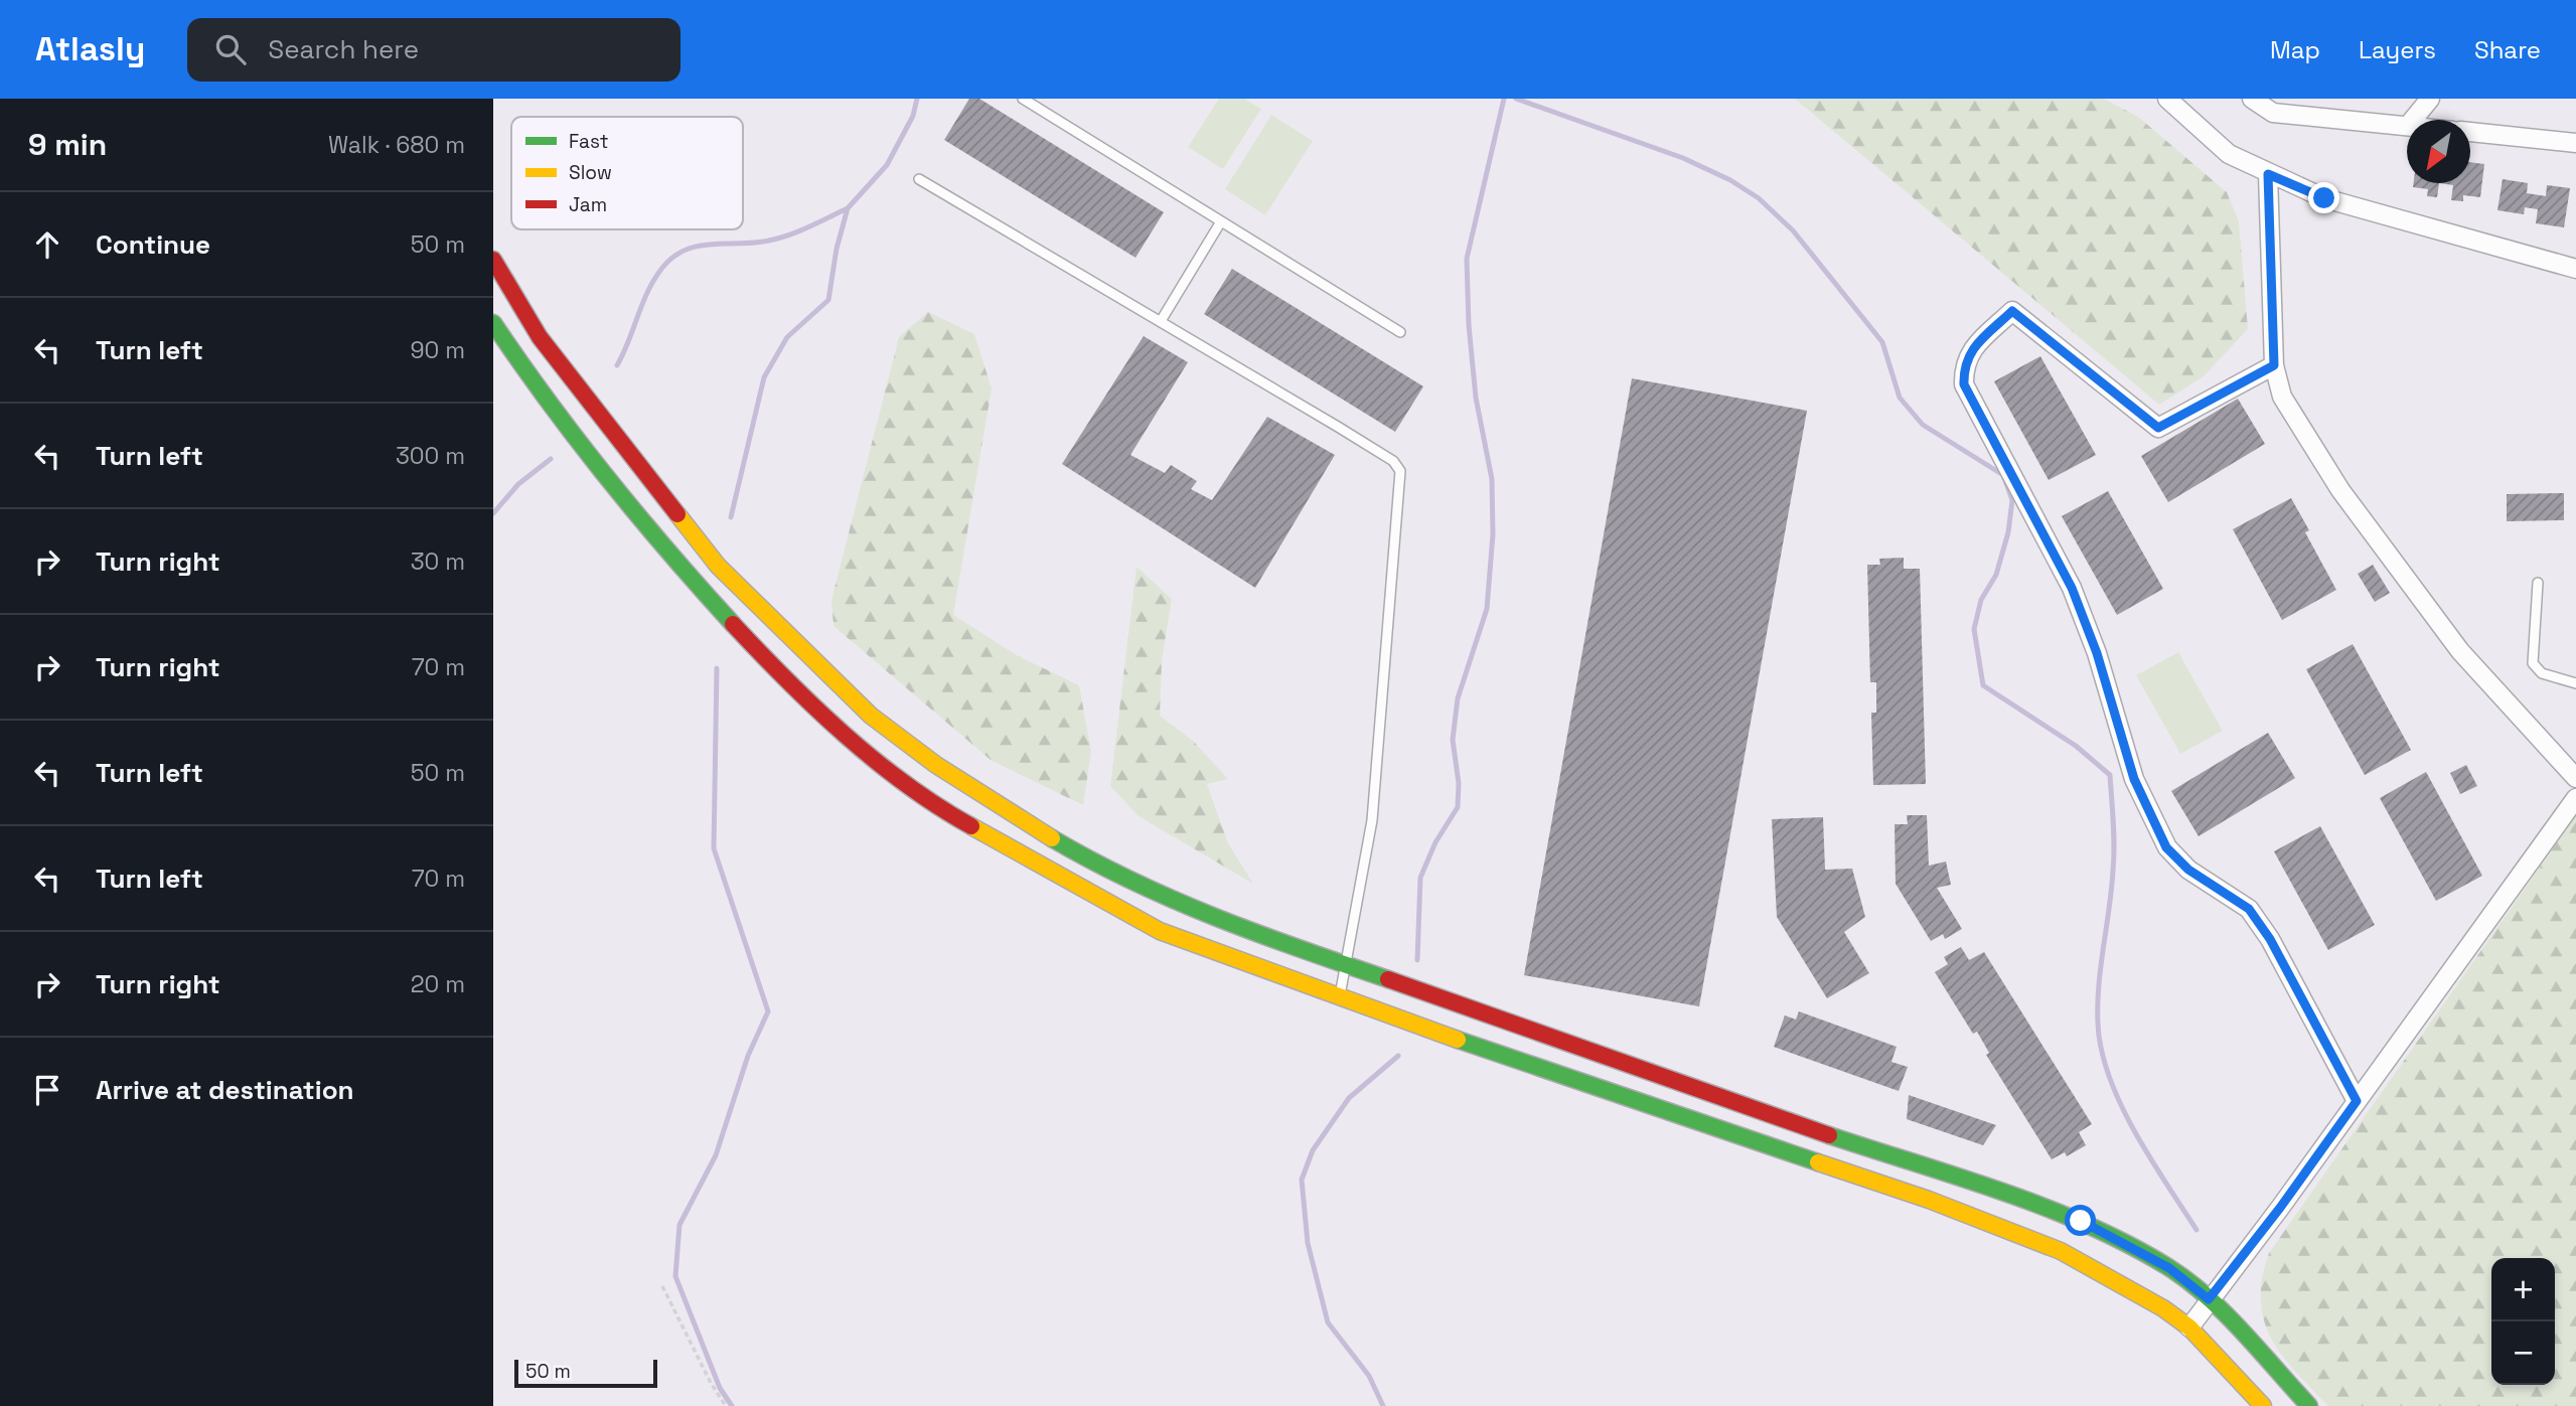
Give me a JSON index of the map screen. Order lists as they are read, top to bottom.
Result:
{
  "legend": ["Fast", "Slow", "Jam"],
  "scale_bar": "50 m",
  "north": "bottom left",
  "page": {
    "header": "Atlasly",
    "search": "Search here",
    "nav": ["Map", "Layers", "Share"],
    "heading": ["9 min", "Walk · 680 m"],
    "list": [
      ["Continue", "50 m"],
      ["Turn left", "90 m"],
      ["Turn left", "300 m"],
      ["Turn right", "30 m"],
      ["Turn right", "70 m"],
      ["Turn left", "50 m"],
      ["Turn left", "70 m"],
      ["Turn right", "20 m"],
      "Arrive at destination"
    ],
    "map_buttons": ["+", "−"],
    "scale": "50 m"
  }
}
